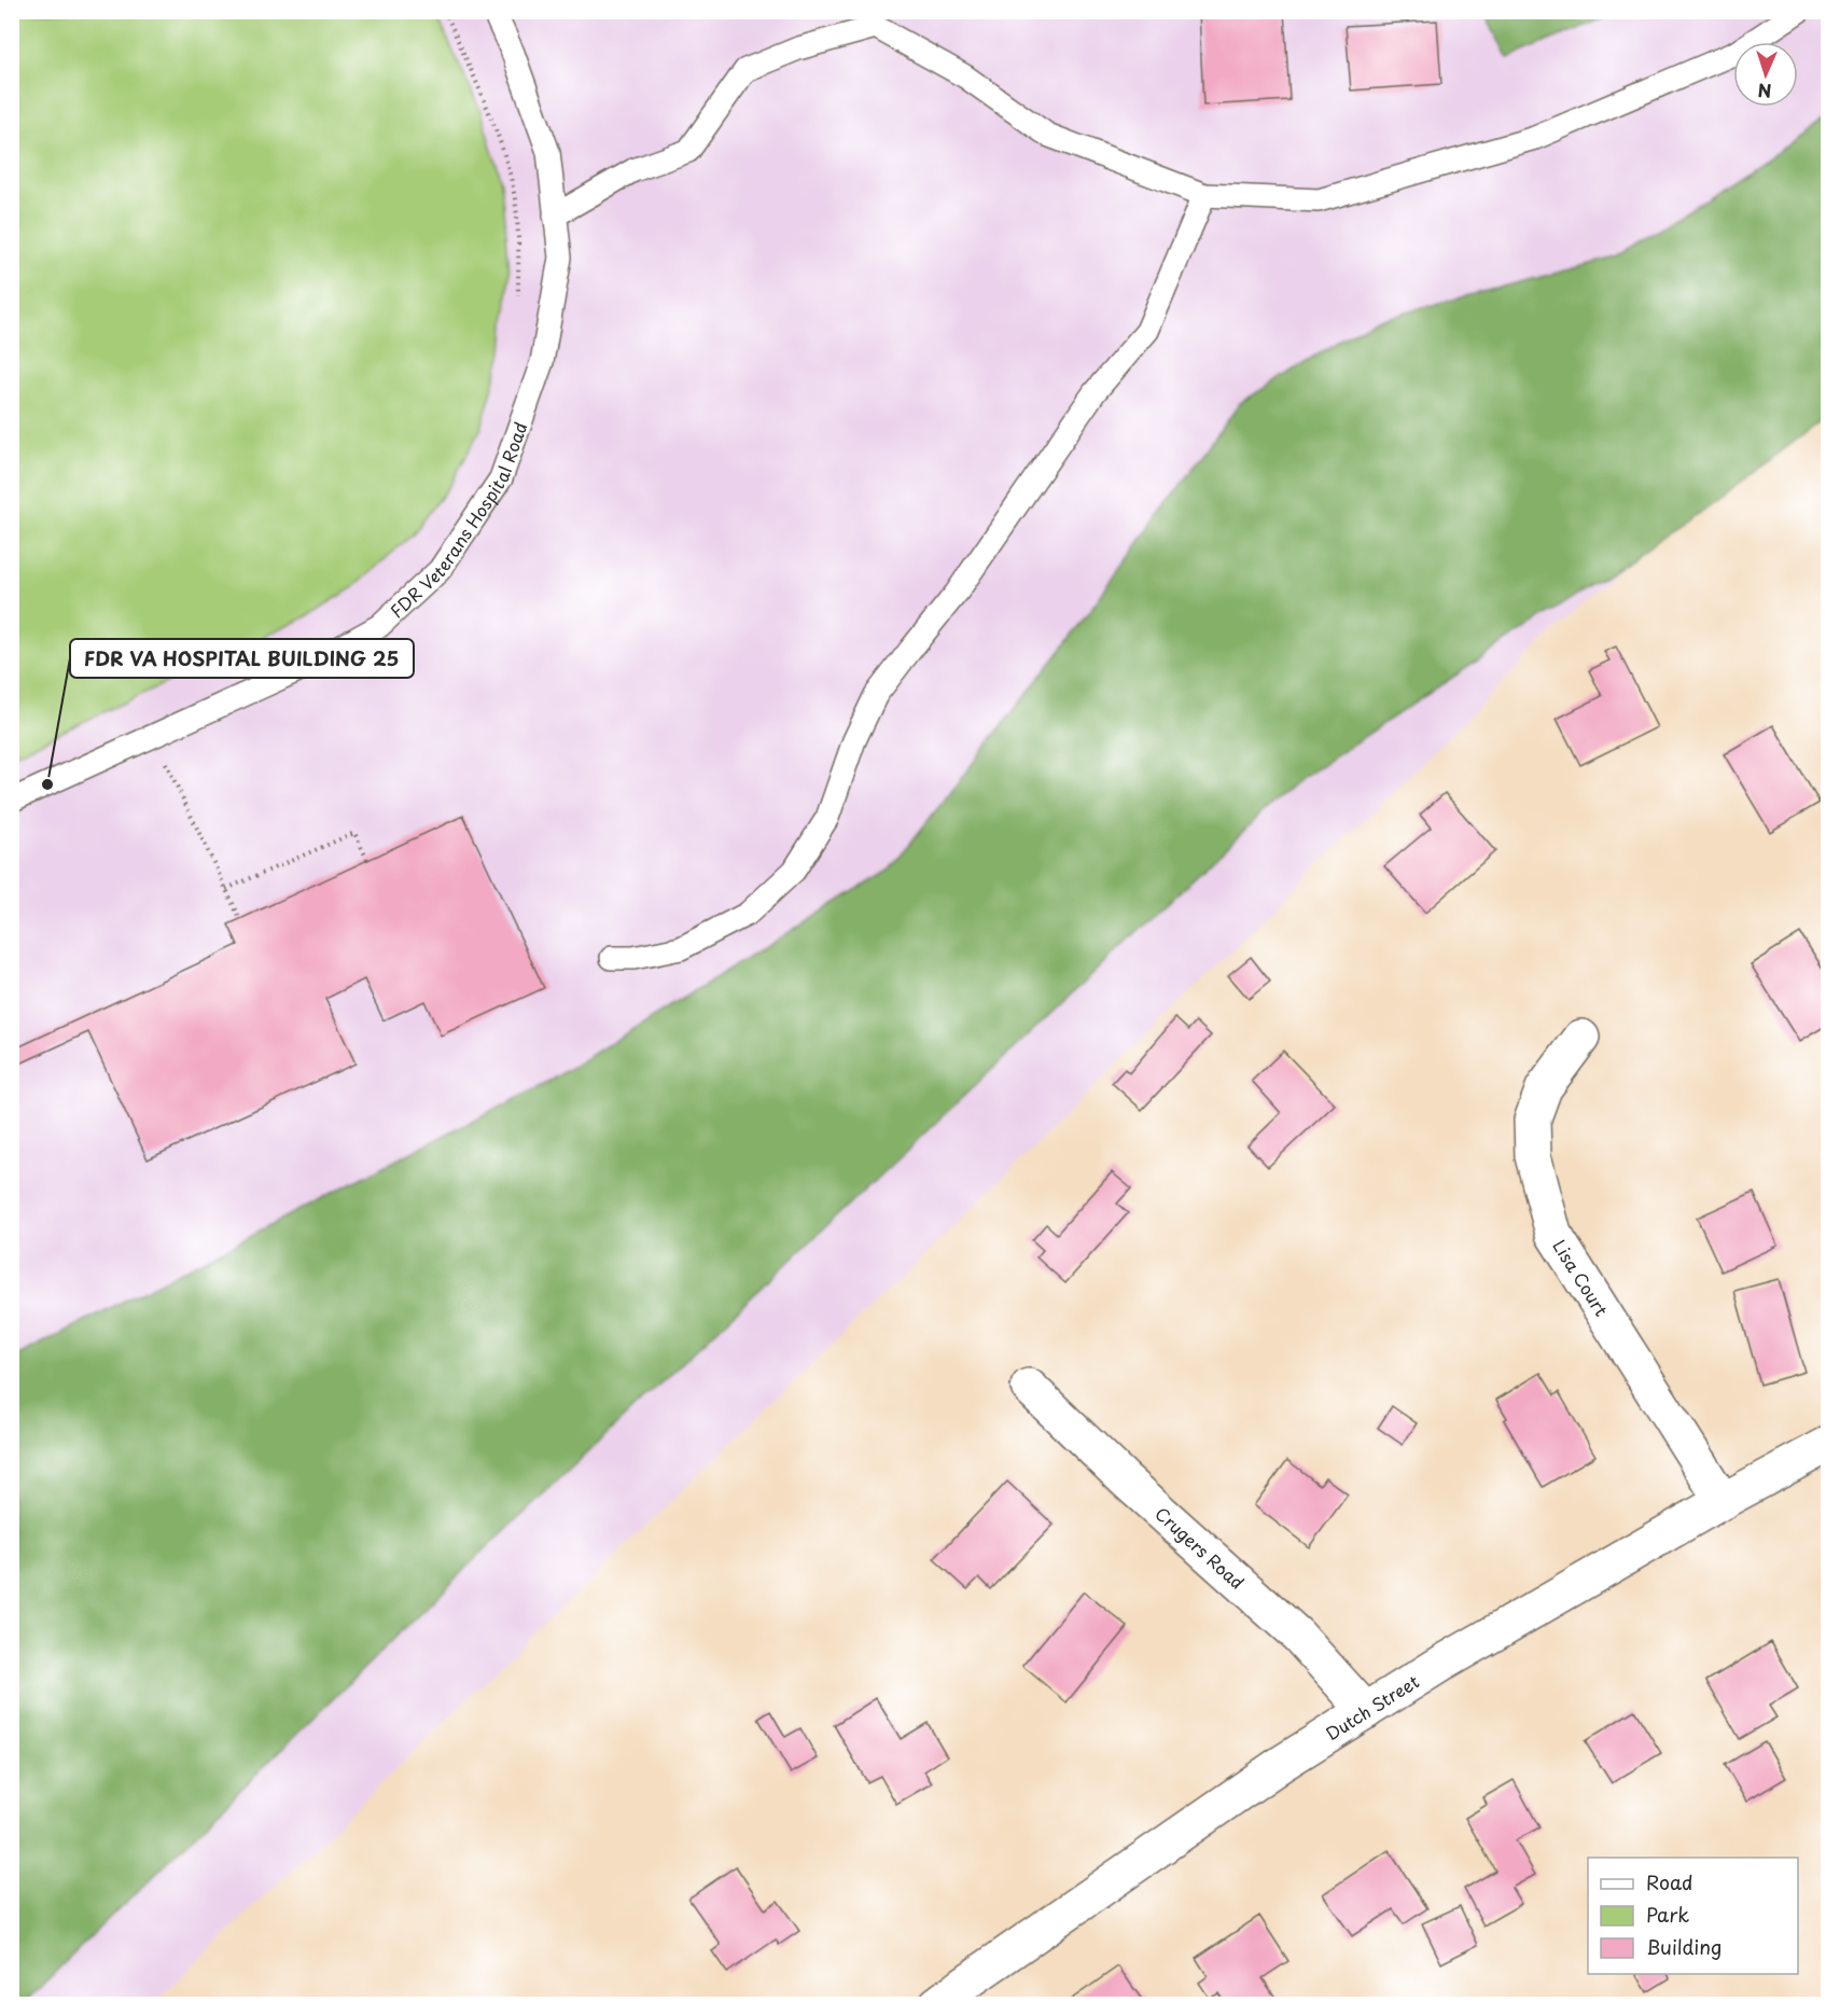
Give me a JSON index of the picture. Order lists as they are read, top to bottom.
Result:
{
  "streets": {
    "street": ["Lisa Court", "Crugers Road", "Dutch Street"],
    "lane": ["FDR Veterans Hospital Road"]
  },
  "crossings": [
    ["Lisa Court", "Dutch Street"],
    ["Crugers Road", "Dutch Street"]
  ],
  "places": ["FDR VA HOSPITAL BUILDING 25"],
  "legend": ["Road", "Park", "Building"],
  "north": "bottom"
}
